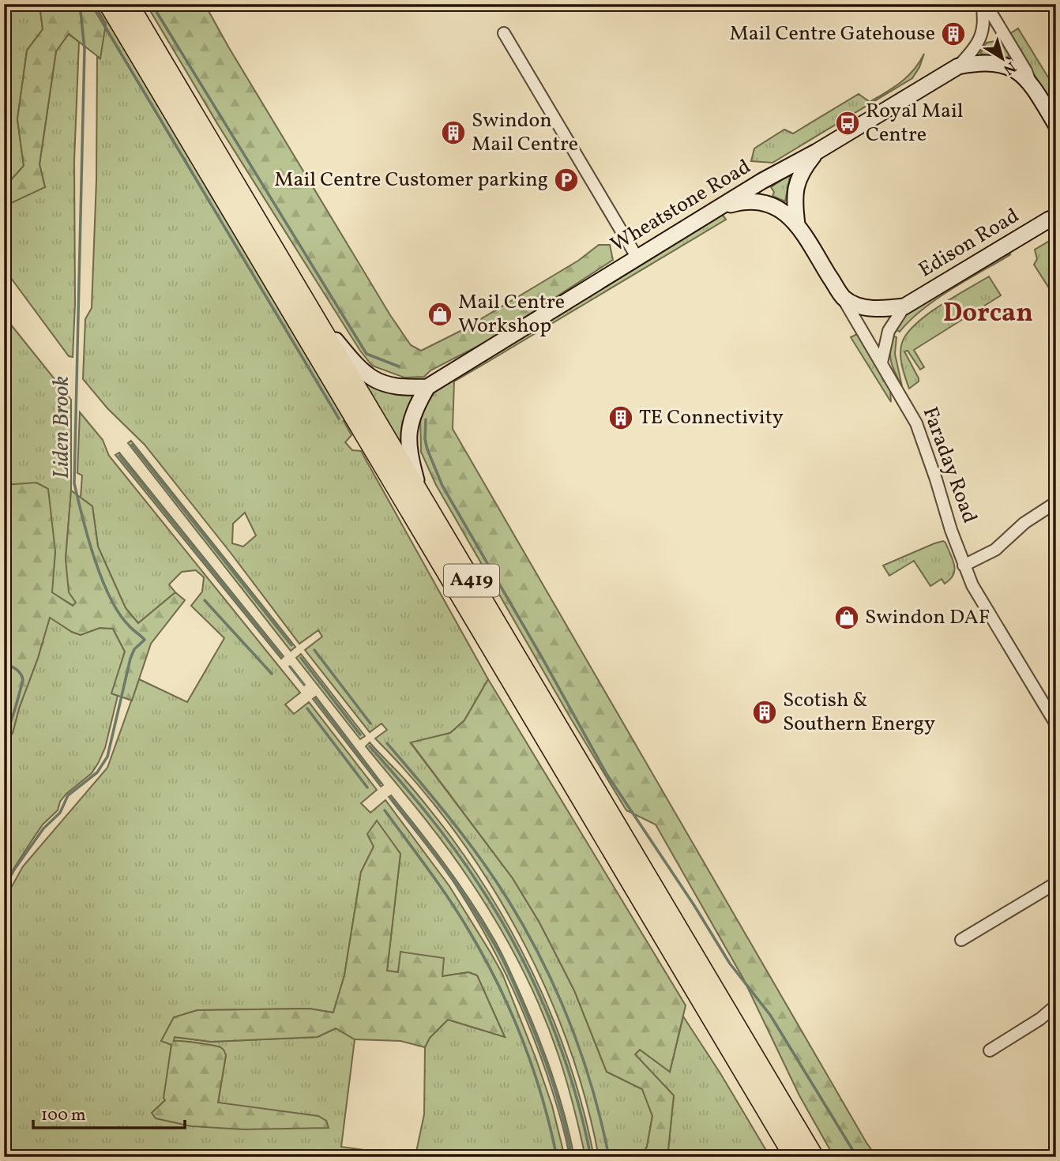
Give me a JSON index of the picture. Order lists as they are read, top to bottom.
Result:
{
  "streets": {
    "highway": ["A419"],
    "main road": ["Wheatstone Road", "Edison Road", "Faraday Road"]
  },
  "crossings": [
    ["Wheatstone Road", "Faraday Road"],
    ["Edison Road", "Faraday Road"]
  ],
  "districts": ["Dorcan"],
  "water": ["Liden Brook"],
  "places": {
    "building": [
      "Mail Centre Gatehouse",
      "Swindon Mail Centre",
      "TE Connectivity",
      "Scotish & Southern Energy"
    ],
    "bus stop": ["Royal Mail Centre"],
    "parking": ["Mail Centre Customer parking"],
    "shop": ["Mail Centre Workshop", "Swindon DAF"]
  },
  "scale_bar": "100 m",
  "north": "bottom right"
}
